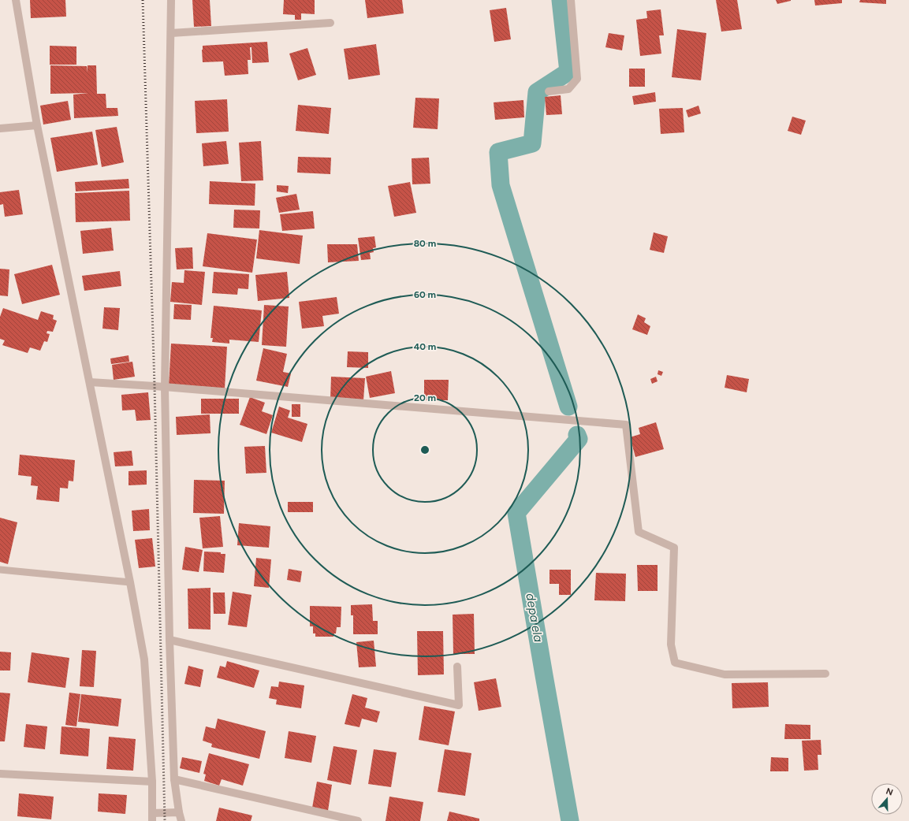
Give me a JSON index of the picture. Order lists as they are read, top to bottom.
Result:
{
  "water": ["depa ela"],
  "north": "top",
  "rings": [
    "80 m",
    "60 m",
    "40 m",
    "20 m"
  ]
}
